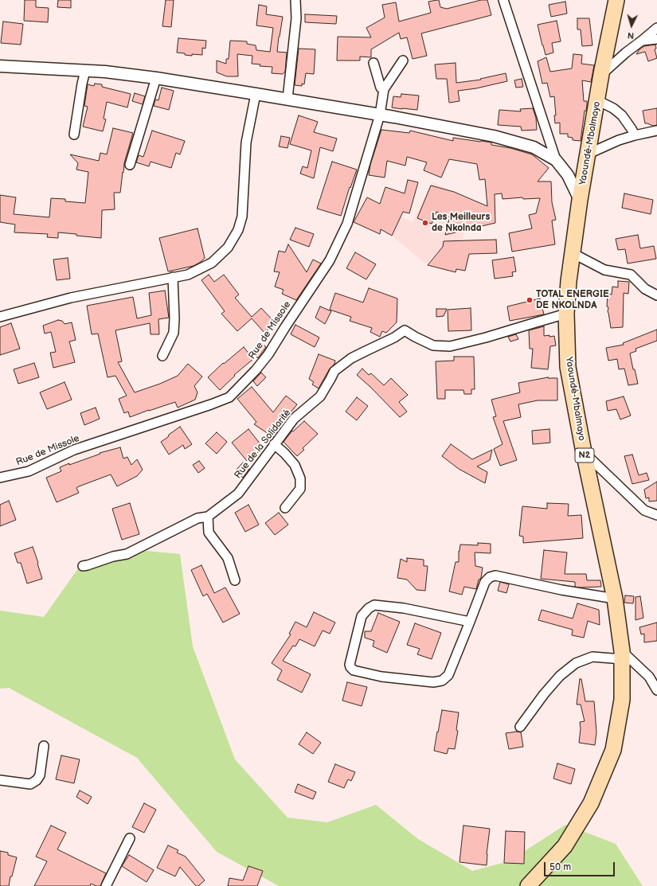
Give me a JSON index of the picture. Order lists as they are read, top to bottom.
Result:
{
  "streets": {
    "highway": ["Yaoundé-Mbalmayo", "N2"],
    "street": ["Rue de Missole", "Rue de la Solidarité"]
  },
  "crossings": [
    ["Yaoundé-Mbalmayo", "Rue de la Solidarité"]
  ],
  "places": ["Les Meilleurs de Nkolnda", "TOTAL ENERGIE DE NKOLNDA"],
  "scale_bar": "50 m",
  "north": "bottom"
}
